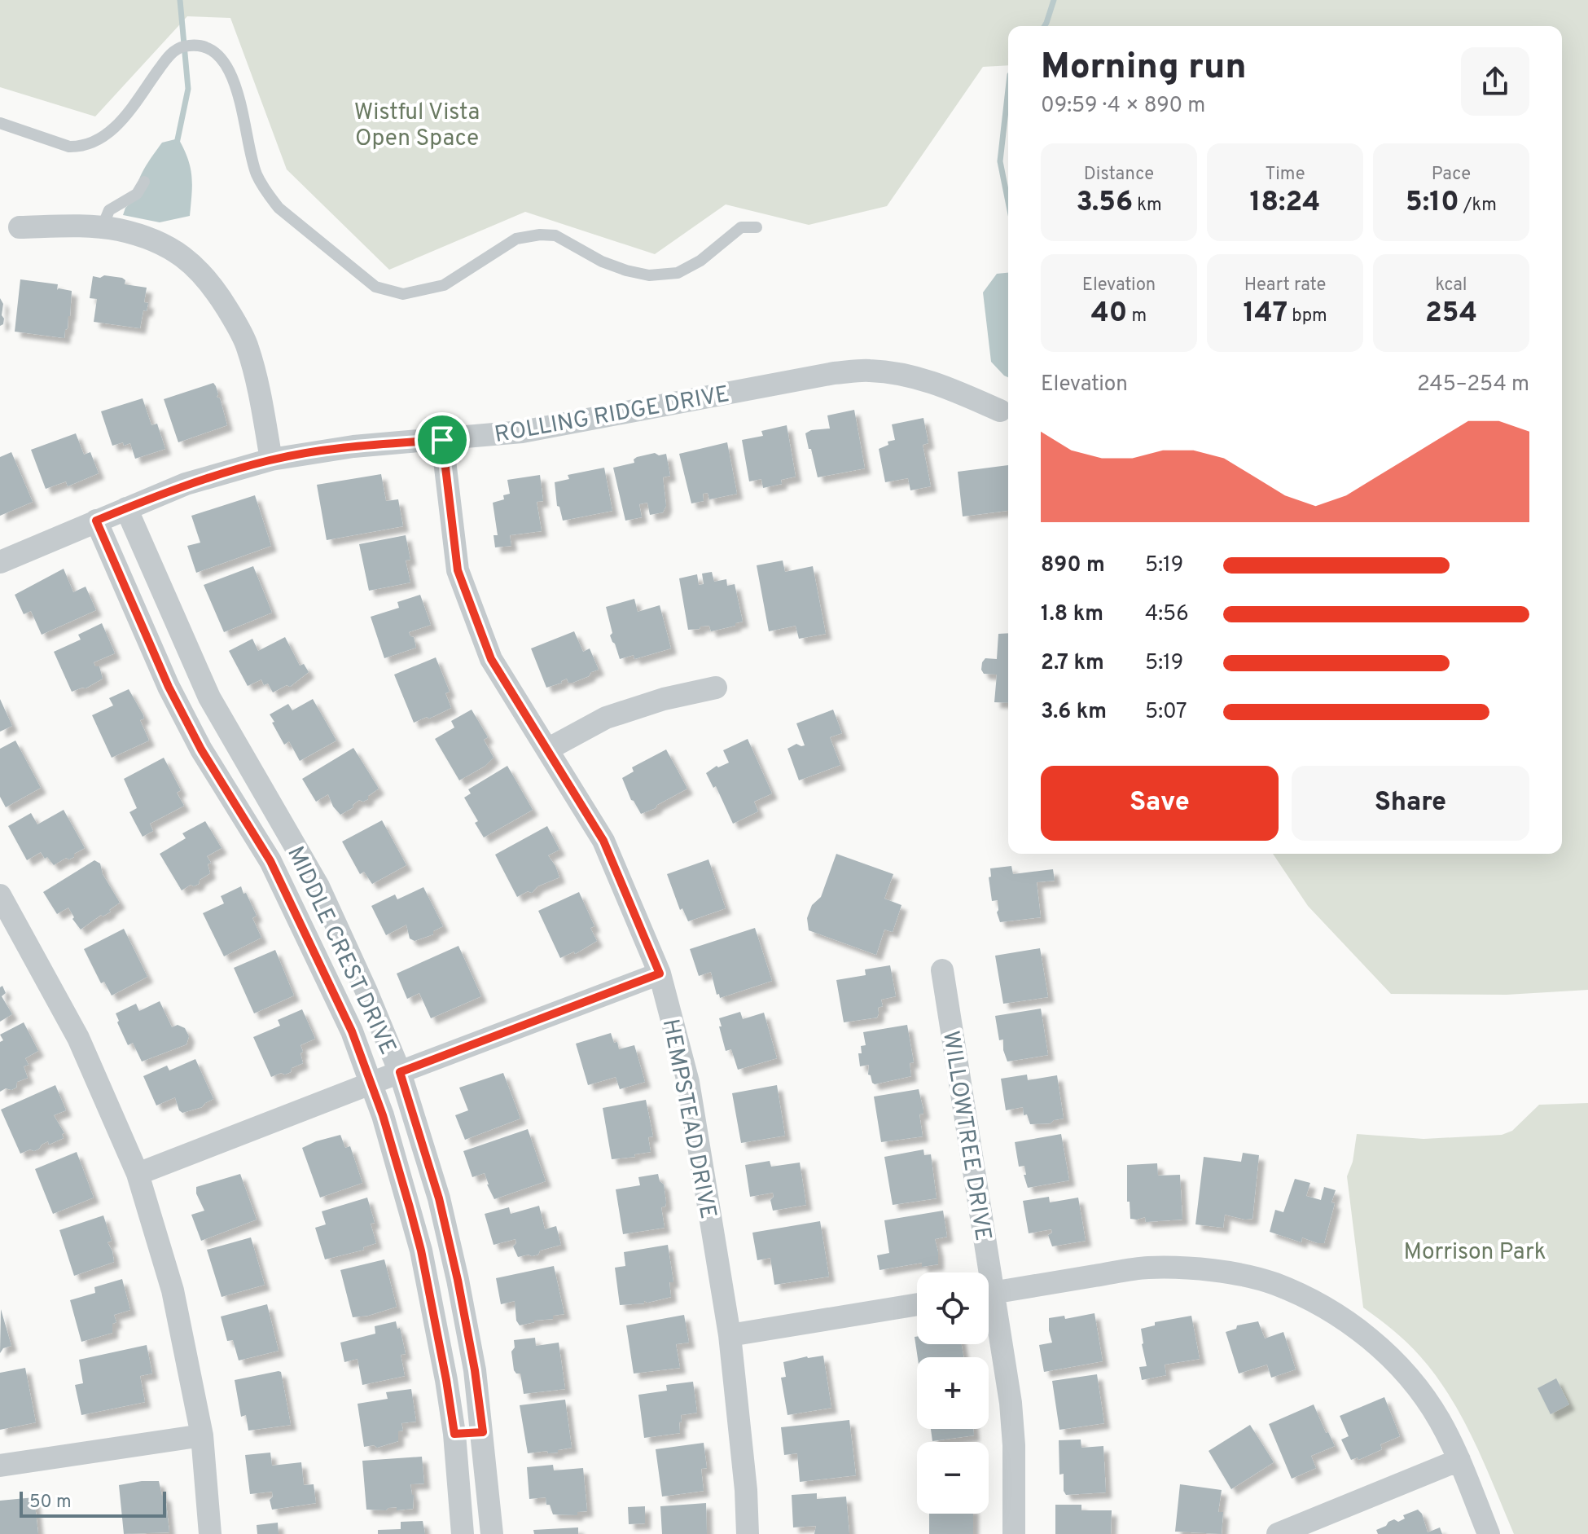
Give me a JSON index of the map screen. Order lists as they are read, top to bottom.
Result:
{
  "streets": {
    "street": [
      "ROLLING RIDGE DRIVE",
      "MIDDLE CREST DRIVE",
      "HEMPSTEAD DRIVE",
      "WILLOWTREE DRIVE"
    ]
  },
  "crossings": [
    ["ROLLING RIDGE DRIVE", "MIDDLE CREST DRIVE"],
    ["ROLLING RIDGE DRIVE", "HEMPSTEAD DRIVE"]
  ],
  "parks": ["Wistful Vista Open Space", "Morrison Park"],
  "scale_bar": "50 m",
  "page": {
    "heading": ["Morning run", "09:59 · 4 × 890 m"],
    "stats": [
      ["Distance", "3.56 km"],
      ["Time", "18:24"],
      ["Pace", "5:10 /km"],
      ["Elevation", "40 m"],
      ["Heart rate", "147 bpm"],
      ["kcal", "254"]
    ],
    "chart": ["Elevation", "245–254 m"],
    "list": [
      {
        "name": "890 m",
        "note": "5:19"
      },
      {
        "name": "1.8 km",
        "note": "4:56"
      },
      {
        "name": "2.7 km",
        "note": "5:19"
      },
      {
        "name": "3.6 km",
        "note": "5:07"
      }
    ],
    "buttons": ["Save", "Share"],
    "map_buttons": ["+", "−"],
    "scale": "50 m"
  }
}
